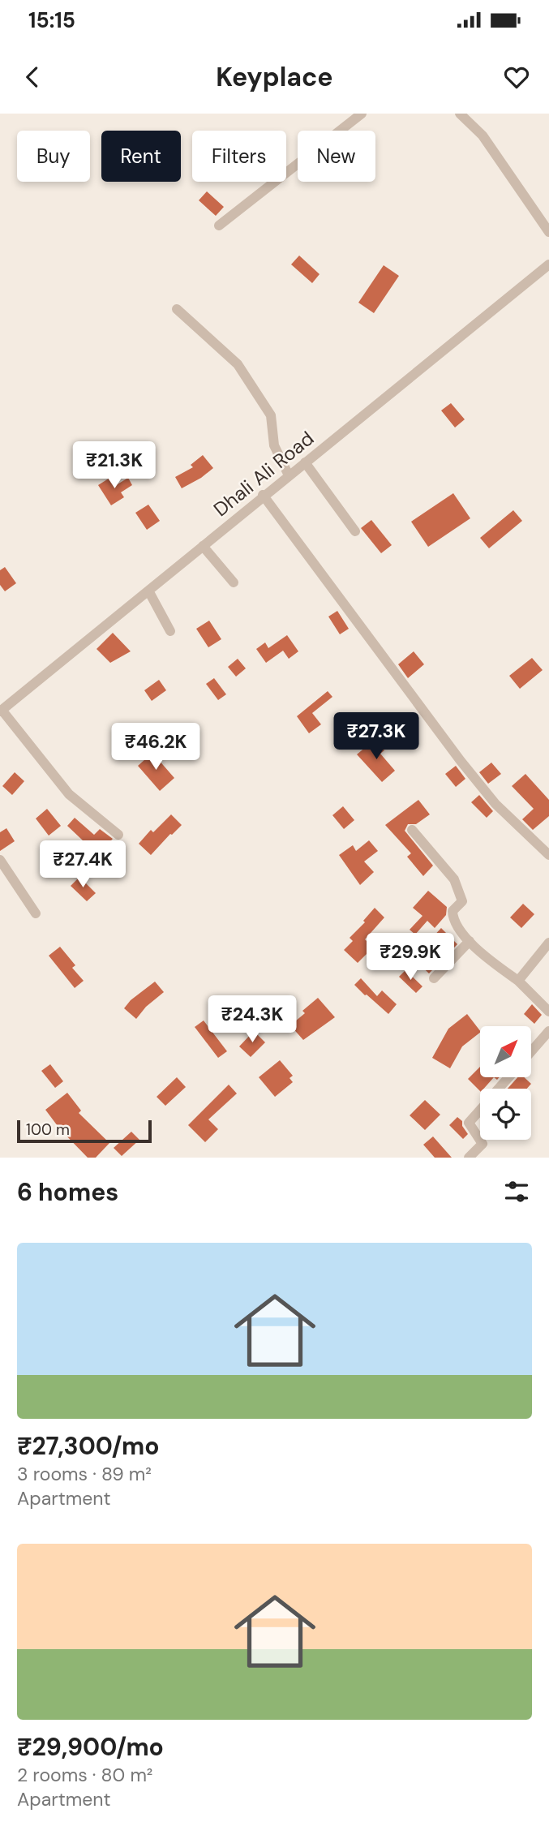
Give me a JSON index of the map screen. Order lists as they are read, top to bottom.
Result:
{
  "streets": {
    "street": ["Dhali Ali Road"]
  },
  "scale_bar": "100 m",
  "north": "top right",
  "page": {
    "status": "15:15",
    "header": "Keyplace",
    "chip": [
      "Buy",
      "Rent",
      "Filters",
      "New"
    ],
    "price": [
      "₹21.3K",
      "₹27.3K",
      "₹46.2K",
      "₹27.4K",
      "₹29.9K",
      "₹24.3K"
    ],
    "scale": "100 m",
    "heading": "6 homes",
    "list": [
      {
        "name": "₹27,300/mo",
        "note": "3 rooms · 89 m² · Apartment"
      },
      {
        "name": "₹29,900/mo",
        "note": "2 rooms · 80 m² · Apartment"
      }
    ]
  }
}
